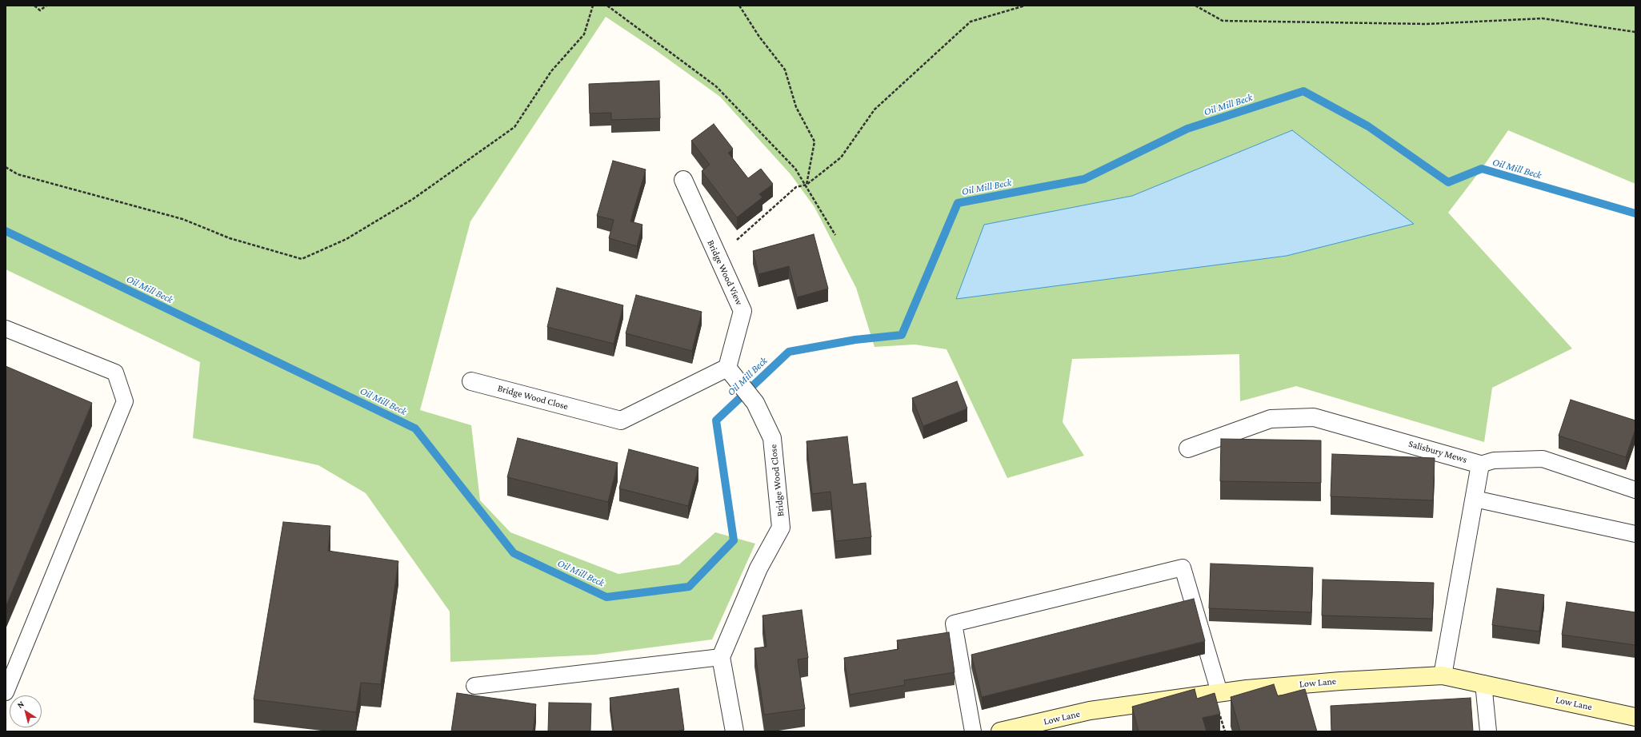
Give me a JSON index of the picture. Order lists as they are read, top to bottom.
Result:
{
  "streets": {
    "street": [
      "Bridge Wood View",
      "Bridge Wood Close",
      "Salisbury Mews",
      "Low Lane"
    ]
  },
  "crossings": [
    ["Bridge Wood View", "Bridge Wood Close"],
    ["Salisbury Mews", "Low Lane"]
  ],
  "water": ["Oil Mill Beck"],
  "north": "top left"
}
